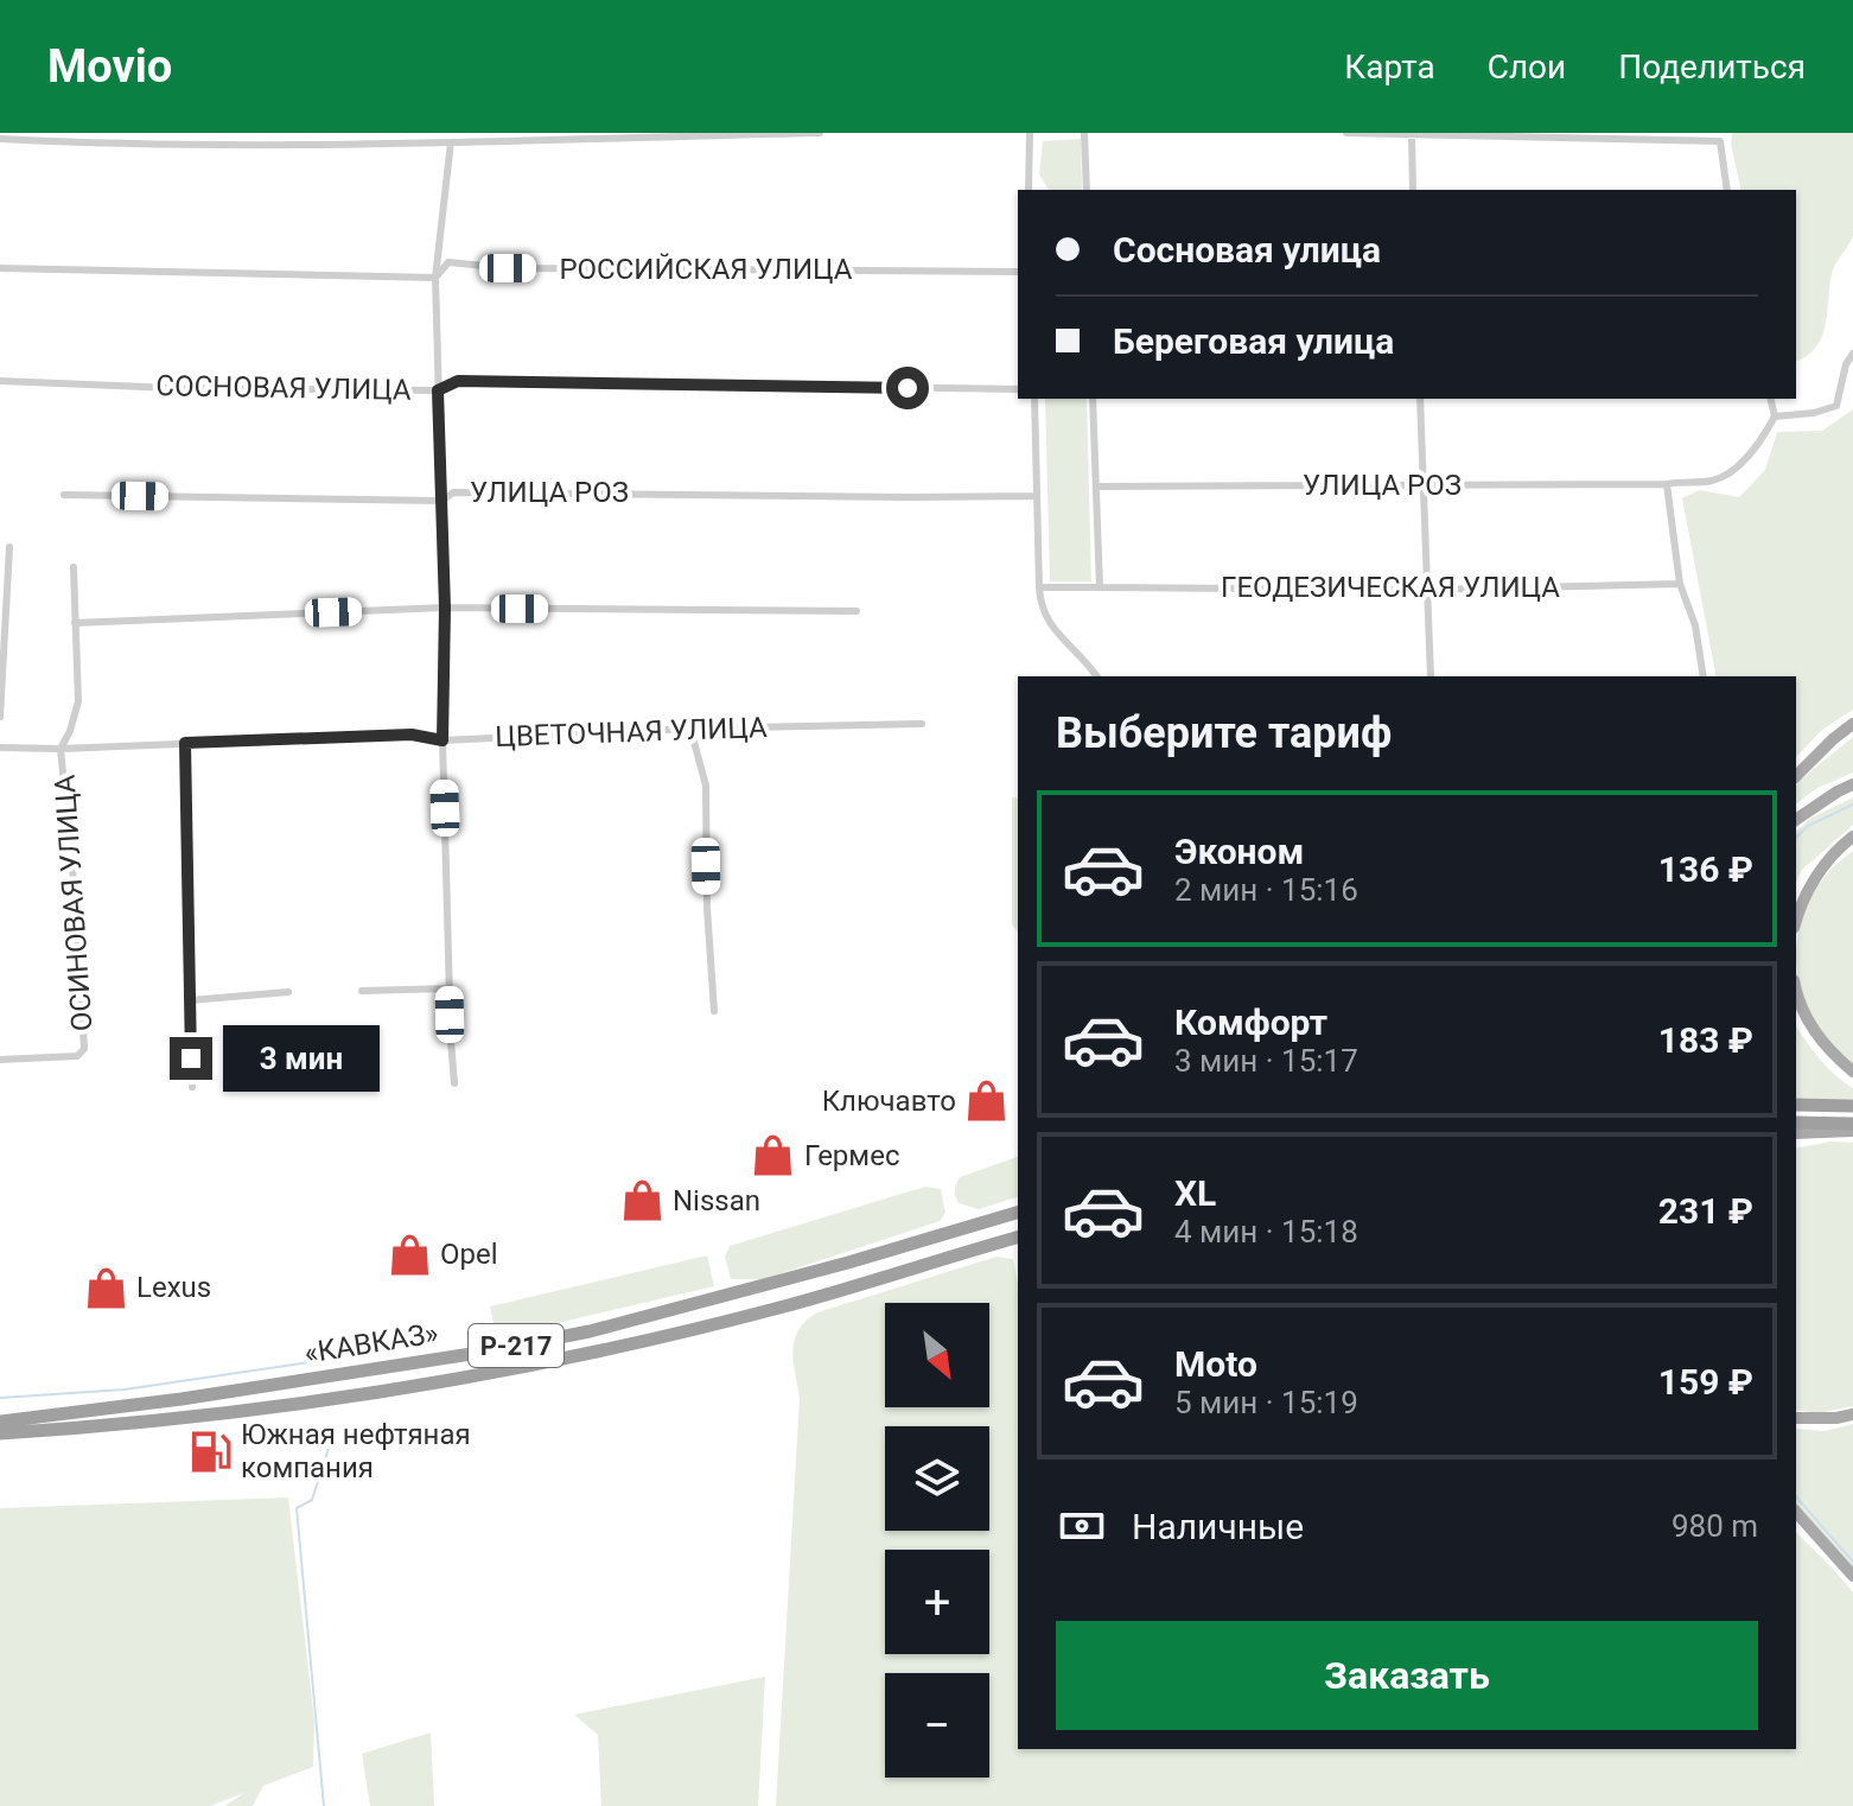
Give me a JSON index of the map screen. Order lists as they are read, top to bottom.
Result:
{
  "streets": {
    "highway": ["«КАВКАЗ»", "Р-217"],
    "street": [
      "РОССИЙСКАЯ УЛИЦА",
      "СОСНОВАЯ УЛИЦА",
      "УЛИЦА РОЗ",
      "ГЕОДЕЗИЧЕСКАЯ УЛИЦА",
      "ЦВЕТОЧНАЯ УЛИЦА",
      "ОСИНОВАЯ УЛИЦА"
    ]
  },
  "crossings": [
    ["ЦВЕТОЧНАЯ УЛИЦА", "ОСИНОВАЯ УЛИЦА"]
  ],
  "places": {
    "shop": [
      "Ключавто",
      "Гермес",
      "Nissan",
      "Opel",
      "Lexus"
    ],
    "fuel station": ["Южная нефтяная компания"]
  },
  "north": "bottom right",
  "page": {
    "header": "Movio",
    "nav": ["Карта", "Слои", "Поделиться"],
    "banner": ["Сосновая улица", "Береговая улица"],
    "heading": "Выберите тариф",
    "list": [
      {
        "name": "Эконом",
        "note": "2 мин · 15:16",
        "value": "136 ₽"
      },
      {
        "name": "Комфорт",
        "note": "3 мин · 15:17",
        "value": "183 ₽"
      },
      {
        "name": "XL",
        "note": "4 мин · 15:18",
        "value": "231 ₽"
      },
      {
        "name": "Moto",
        "note": "5 мин · 15:19",
        "value": "159 ₽"
      }
    ],
    "bubble": "3 мин",
    "map_buttons": ["+", "−"],
    "pay": ["Наличные", "980 m"],
    "buttons": "Заказать"
  }
}
